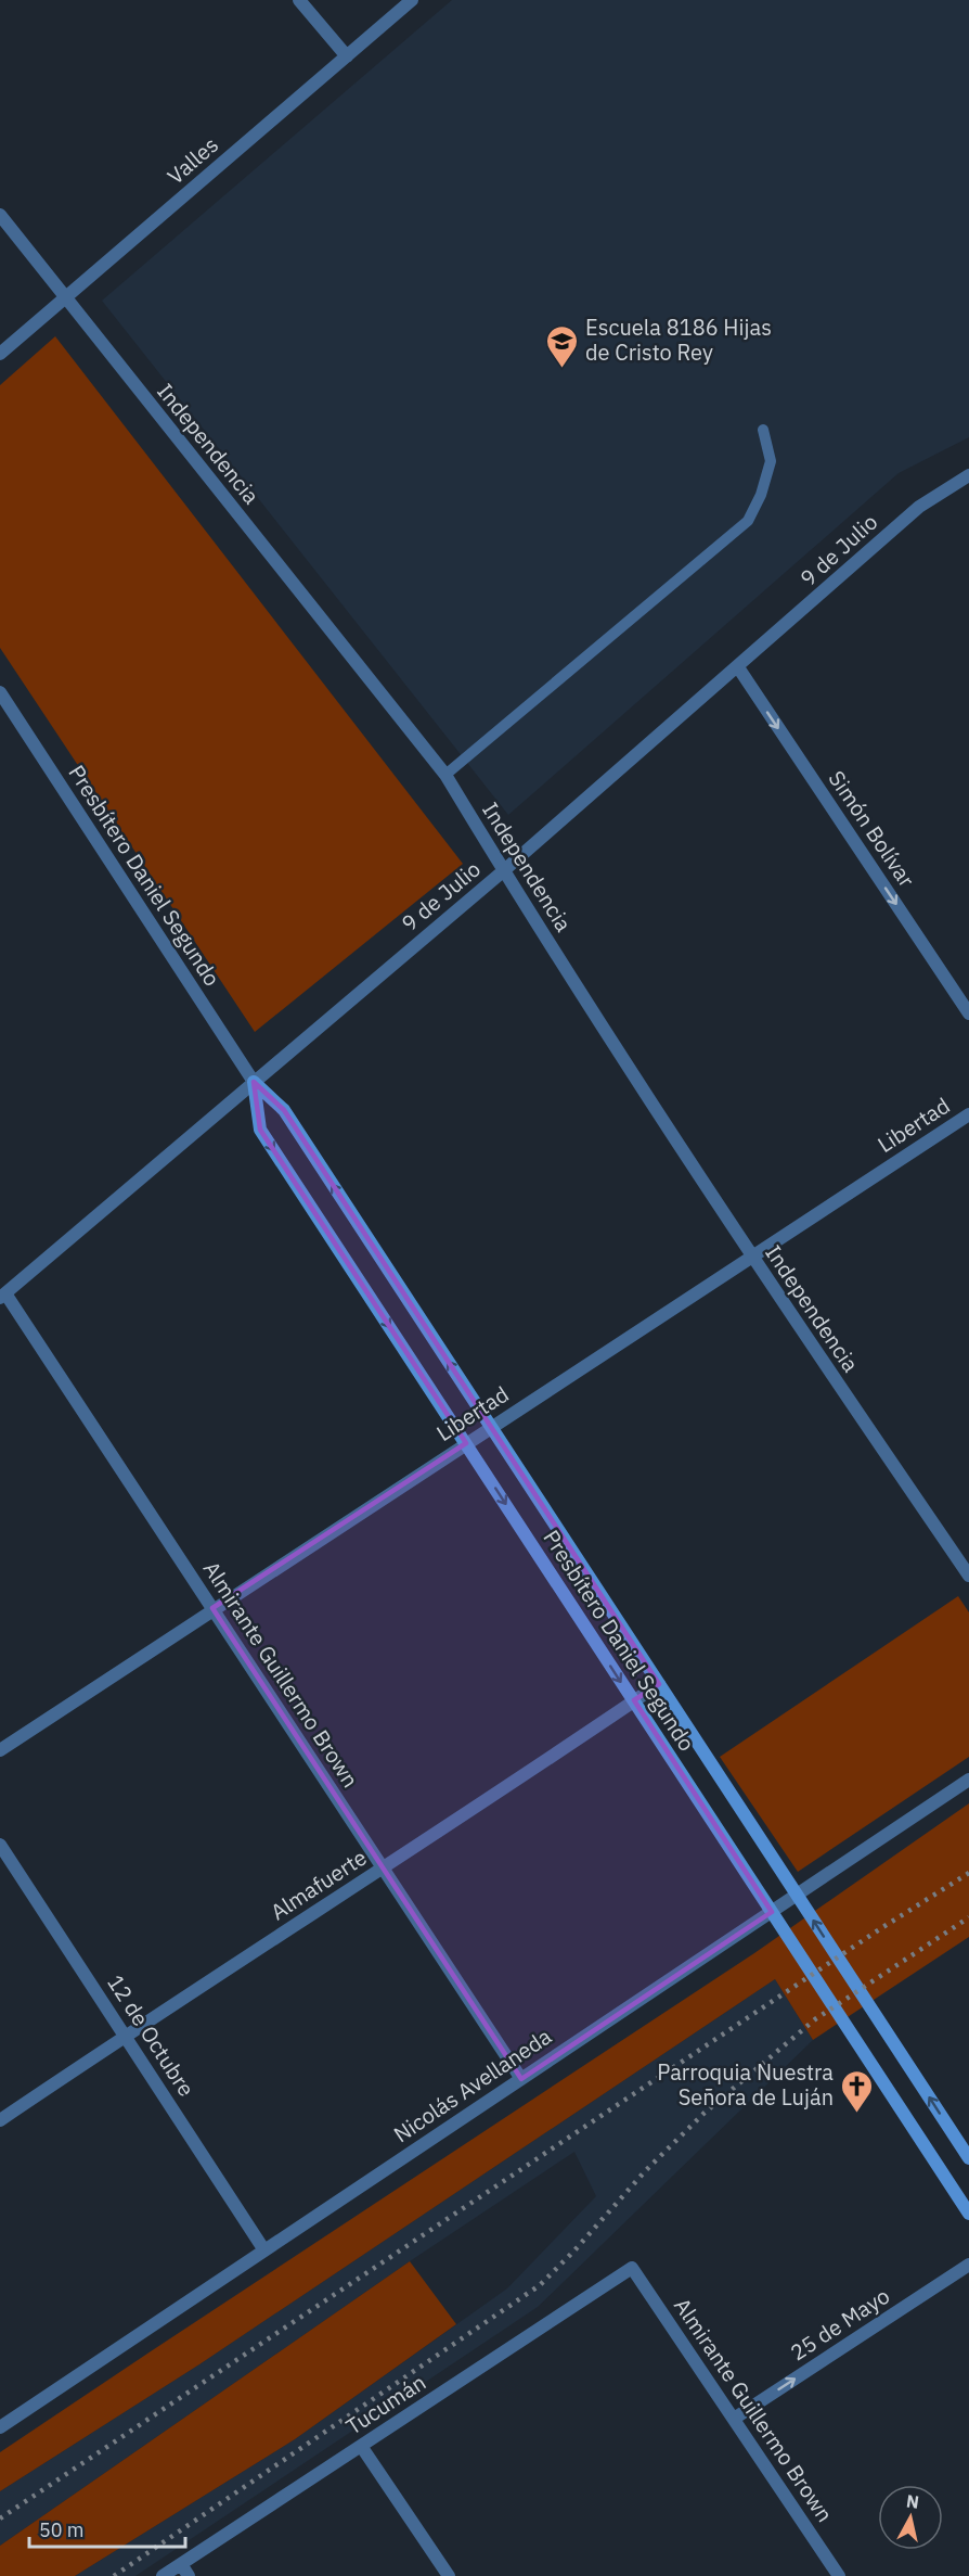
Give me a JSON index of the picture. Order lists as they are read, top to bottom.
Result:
{
  "streets": {
    "main road": ["Presbítero Daniel Segundo"],
    "street": [
      "Valles",
      "Independencia",
      "9 de Julio",
      "Simón Bolívar",
      "Libertad",
      "Almirante Guillermo Brown",
      "Almafuerte",
      "12 de Octubre",
      "Nicolás Avellaneda",
      "25 de Mayo",
      "Tucumán"
    ]
  },
  "crossings": [
    ["Valles", "Independencia"],
    ["Independencia", "9 de Julio"],
    ["Independencia", "Libertad"],
    ["9 de Julio", "Simón Bolívar"],
    ["9 de Julio", "Presbítero Daniel Segundo"],
    ["9 de Julio", "Almirante Guillermo Brown"],
    ["Presbítero Daniel Segundo", "Libertad"],
    ["Presbítero Daniel Segundo", "Almafuerte"],
    ["Presbítero Daniel Segundo", "Nicolás Avellaneda"],
    ["Libertad", "Almirante Guillermo Brown"],
    ["Almirante Guillermo Brown", "Almafuerte"],
    ["Almirante Guillermo Brown", "Nicolás Avellaneda"],
    ["Almirante Guillermo Brown", "25 de Mayo"],
    ["Almirante Guillermo Brown", "Tucumán"],
    ["Almafuerte", "12 de Octubre"],
    ["12 de Octubre", "Nicolás Avellaneda"]
  ],
  "one_way": ["Simón Bolívar", "25 de Mayo"],
  "places": {
    "school or university": ["Escuela 8186 Hijas de Cristo Rey"],
    "church": ["Parroquia Nuestra Señora de Luján"]
  },
  "scale_bar": "50 m",
  "north": "top"
}
